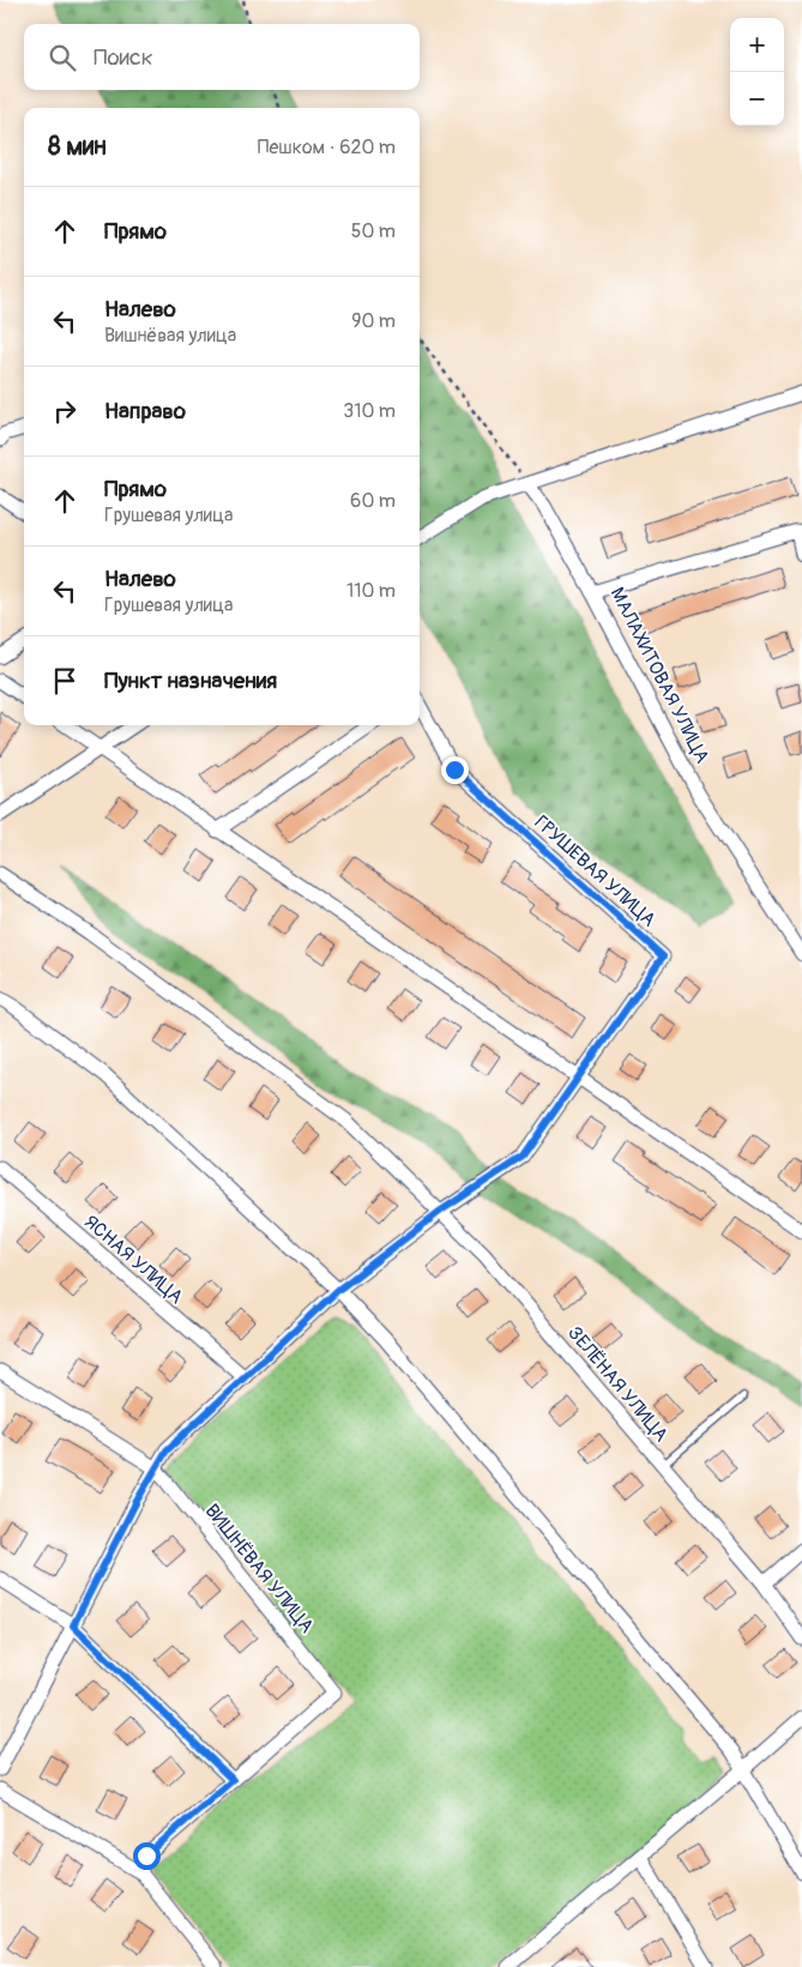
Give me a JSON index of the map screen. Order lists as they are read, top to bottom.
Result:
{
  "streets": {
    "street": [
      "МАЛАХИТОВАЯ УЛИЦА",
      "ГРУШЕВАЯ УЛИЦА",
      "ЯСНАЯ УЛИЦА",
      "ЗЕЛЁНАЯ УЛИЦА",
      "ВИШНЁВАЯ УЛИЦА"
    ]
  },
  "page": {
    "map_buttons": ["+", "−"],
    "search": "Поиск",
    "heading": ["8 мин", "Пешком · 620 m"],
    "list": [
      ["Прямо", "50 m"],
      ["Налево", "Вишнёвая улица", "90 m"],
      ["Направо", "310 m"],
      ["Прямо", "Грушевая улица", "60 m"],
      ["Налево", "Грушевая улица", "110 m"],
      "Пункт назначения"
    ]
  }
}
